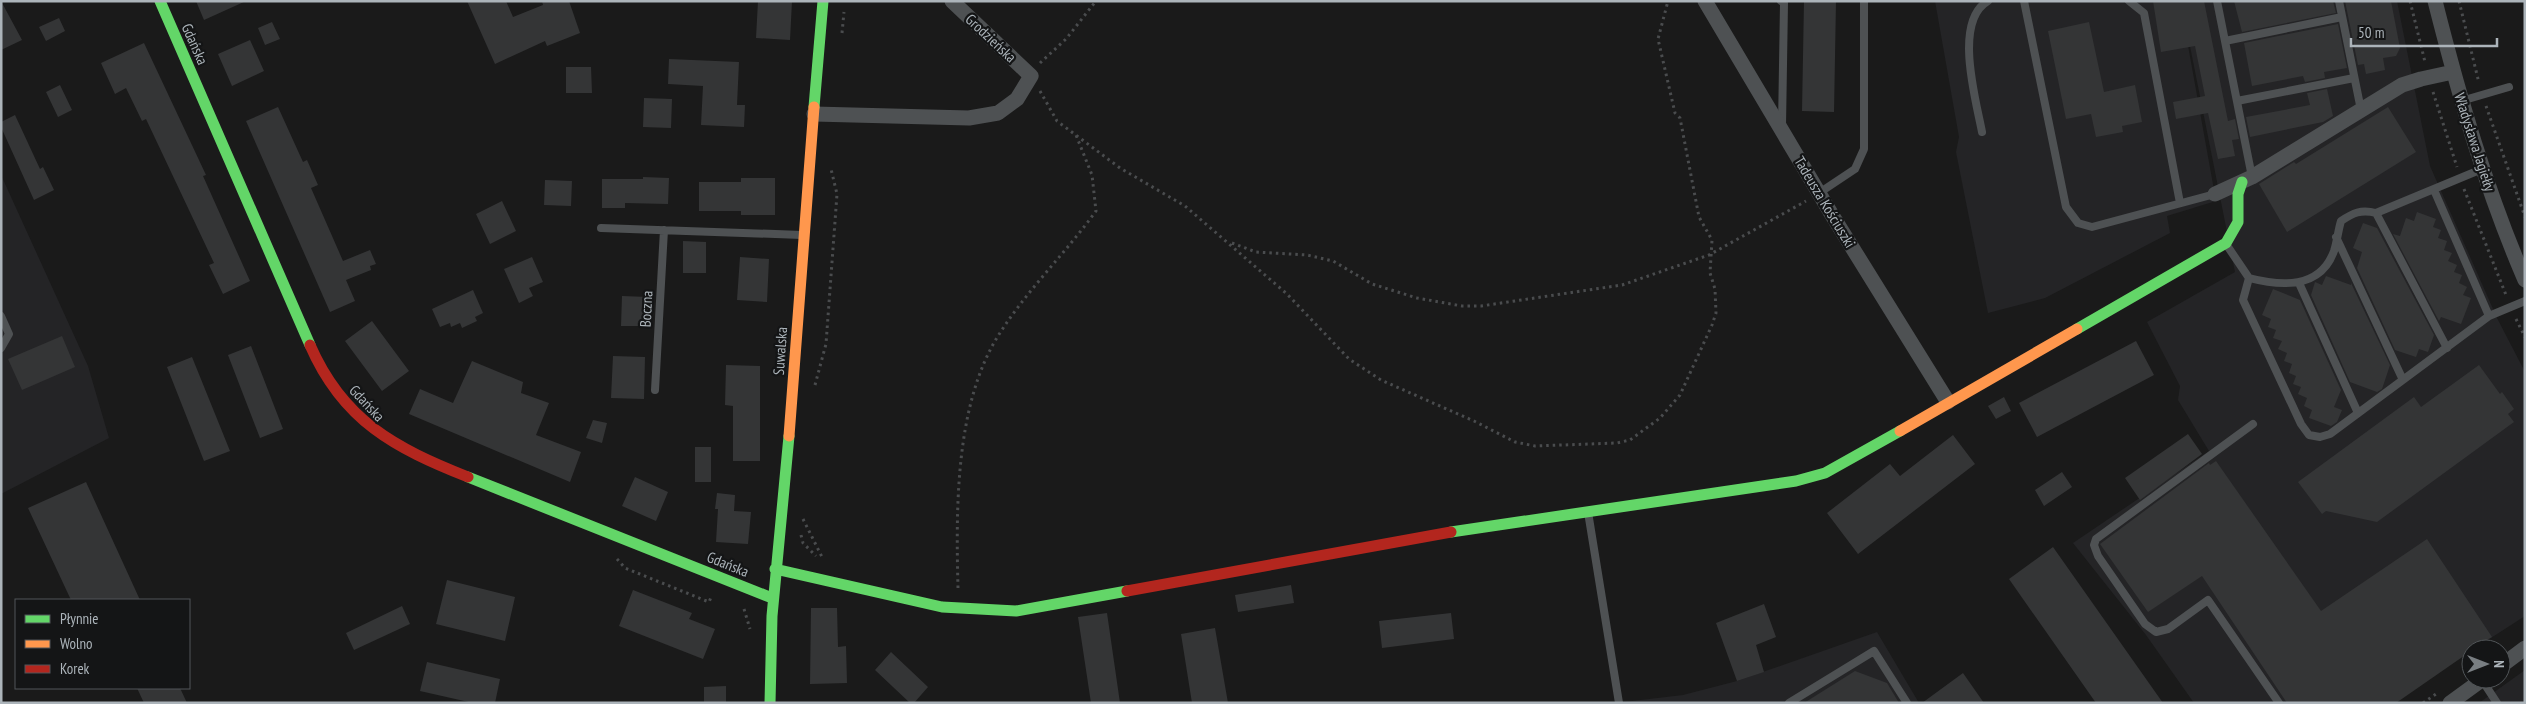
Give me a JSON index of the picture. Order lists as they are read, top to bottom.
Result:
{
  "streets": {
    "street": [
      "Grodzieńska",
      "Gdańska",
      "Władysława Jagiełły",
      "Tadeusza Kościuszki",
      "Suwalska"
    ],
    "lane": ["Boczna"]
  },
  "crossings": [
    ["Gdańska", "Suwalska"]
  ],
  "legend": ["Płynnie", "Wolno", "Korek"],
  "scale_bar": "50 m",
  "north": "right"
}
